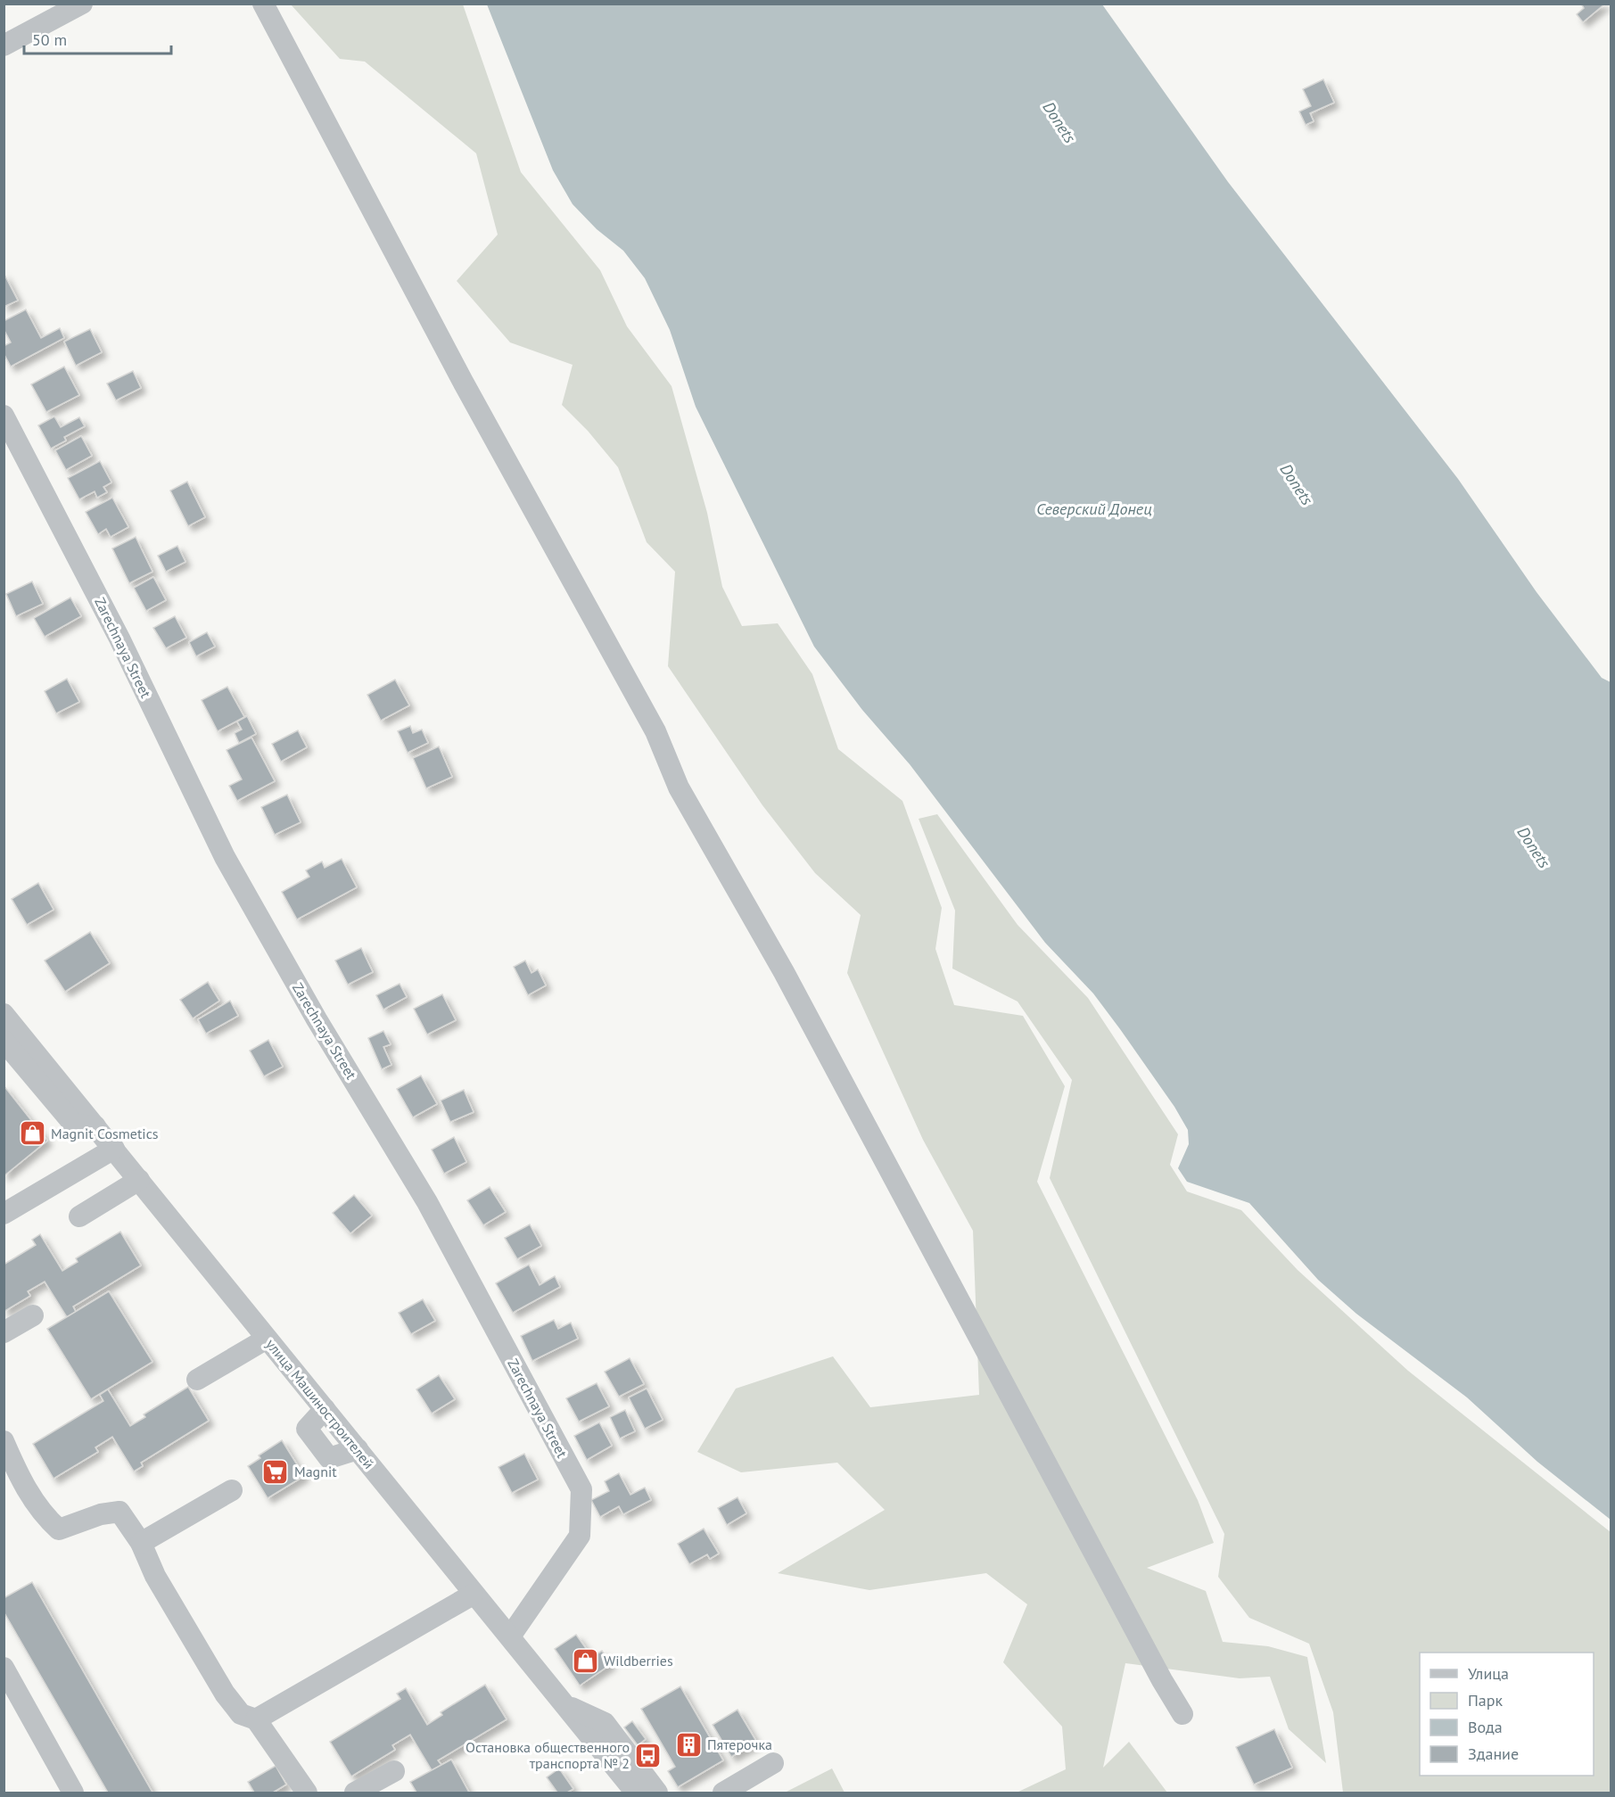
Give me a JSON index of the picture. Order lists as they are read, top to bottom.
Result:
{
  "streets": {
    "street": ["Zarechnaya Street", "улица Машиностроителей"]
  },
  "crossings": [
    ["Zarechnaya Street", "улица Машиностроителей"]
  ],
  "water": ["Donets", "Северский Донец"],
  "places": {
    "shop": ["Magnit Cosmetics", "Wildberries"],
    "supermarket": ["Magnit"],
    "building": ["Пятерочка"],
    "bus stop": ["Остановка общественного транспорта № 2"]
  },
  "legend": [
    "Улица",
    "Парк",
    "Вода",
    "Здание"
  ],
  "scale_bar": "50 m"
}
